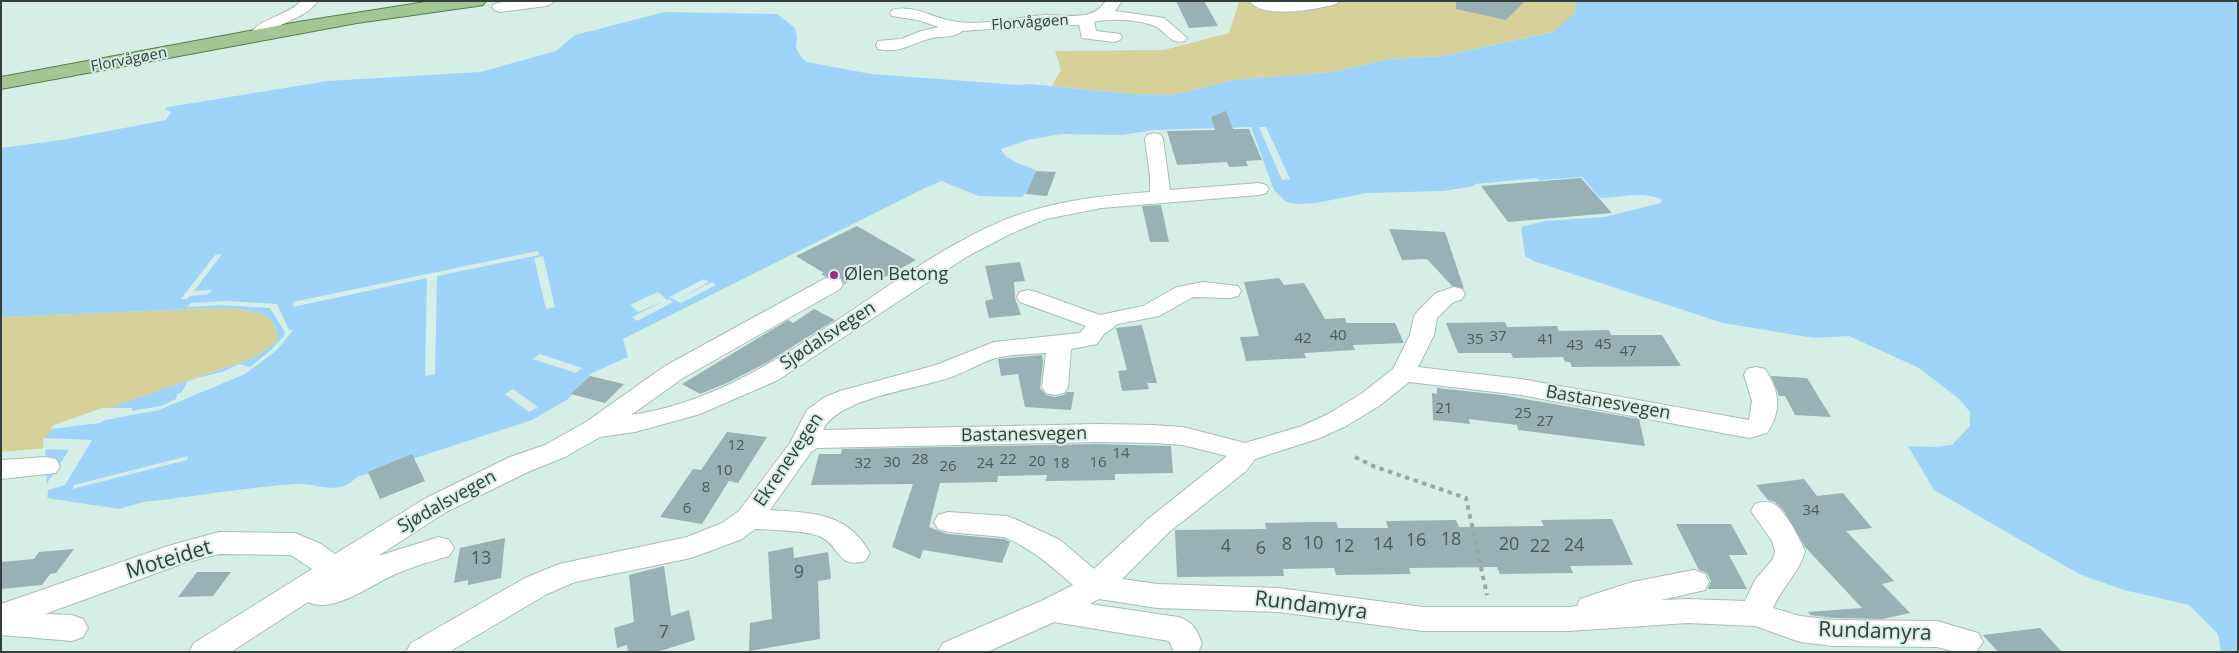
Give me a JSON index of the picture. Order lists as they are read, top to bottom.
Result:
{
  "streets": {
    "main road": ["Florvågøen"],
    "street": [
      "Sjødalsvegen",
      "Bastanesvegen",
      "Ekrenevegen",
      "Moteidet",
      "Rundamyra"
    ]
  },
  "crossings": [
    ["Sjødalsvegen", "Moteidet"],
    ["Bastanesvegen", "Ekrenevegen"]
  ],
  "places": ["Ølen Betong"],
  "house_numbers": [
    "40",
    "37",
    "42",
    "35",
    "41",
    "45",
    "43",
    "47",
    "21",
    "25",
    "27",
    "12",
    "14",
    "28",
    "22",
    "20",
    "30",
    "16",
    "32",
    "24",
    "18",
    "26",
    "10",
    "8",
    "6",
    "34",
    "18",
    "16",
    "10",
    "8",
    "14",
    "20",
    "24",
    "4",
    "12",
    "22",
    "6",
    "13",
    "9",
    "7"
  ]
}
